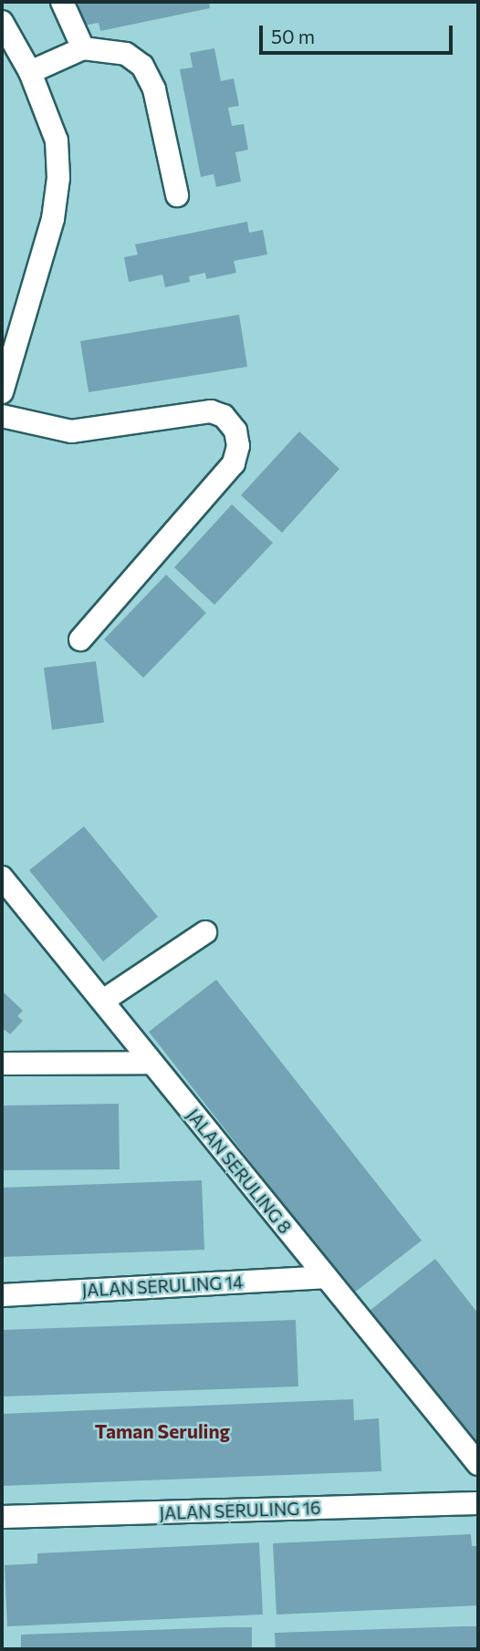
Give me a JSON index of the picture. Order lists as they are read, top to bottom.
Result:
{
  "streets": {
    "street": ["JALAN SERULING 8", "JALAN SERULING 14", "JALAN SERULING 16"]
  },
  "crossings": [
    ["JALAN SERULING 8", "JALAN SERULING 14"]
  ],
  "districts": ["Taman Seruling"],
  "scale_bar": "50 m"
}
